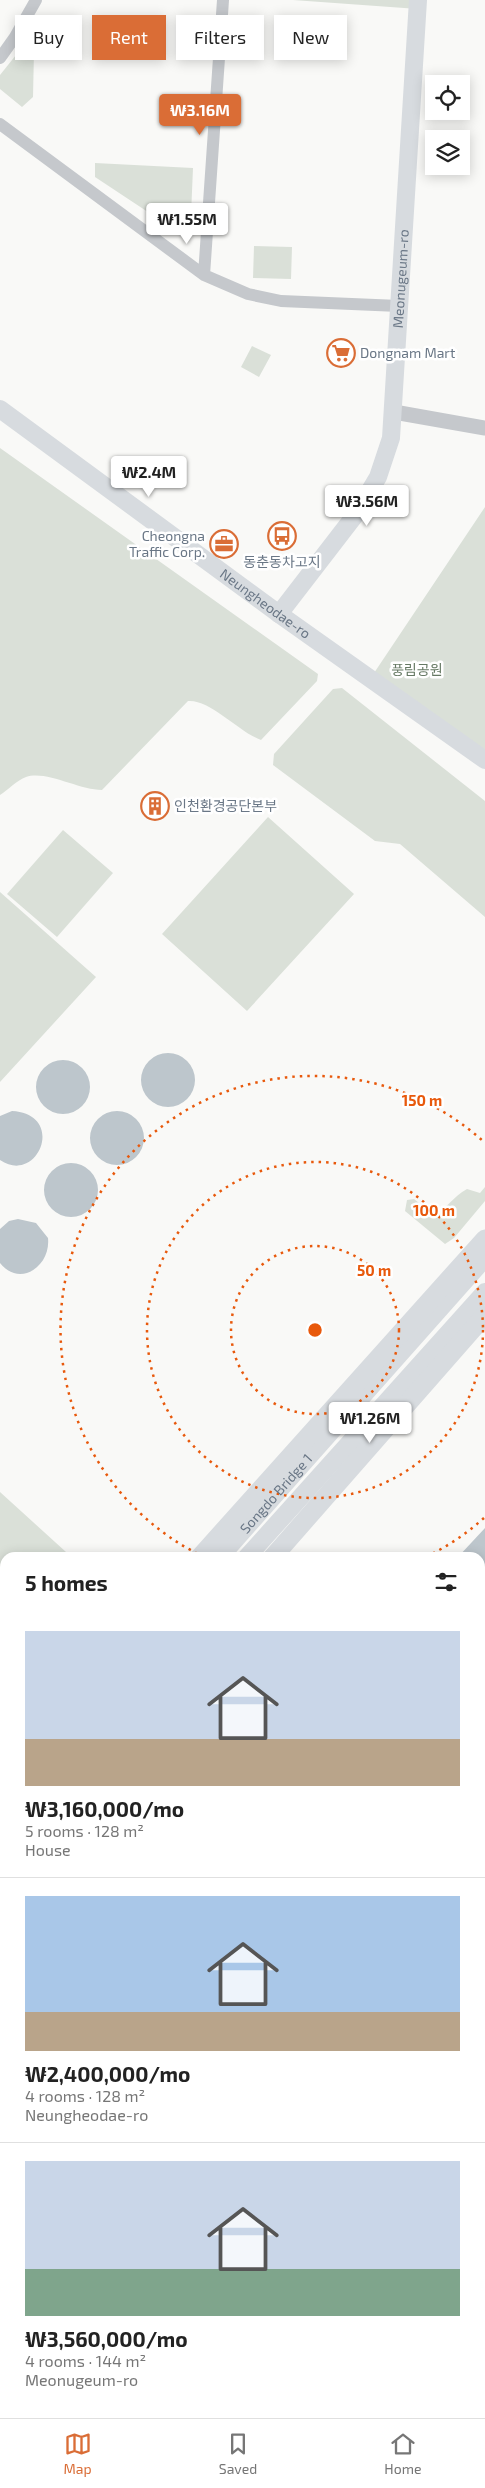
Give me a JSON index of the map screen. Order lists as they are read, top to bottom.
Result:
{
  "streets": {
    "main road": ["Meonugeum-ro", "Neungheodae-ro", "Songdo Bridge 1"]
  },
  "crossings": [
    ["Meonugeum-ro", "Neungheodae-ro"]
  ],
  "parks": ["풍림공원"],
  "places": {
    "supermarket": ["Dongnam Mart"],
    "bus stop": ["동춘동차고지"],
    "office": ["Cheongna Traffic Corp."],
    "building": ["인천환경공단본부"]
  },
  "page": {
    "chip": [
      "Buy",
      "Rent",
      "Filters",
      "New"
    ],
    "price": [
      "₩3.16M",
      "₩1.55M",
      "₩2.4M",
      "₩3.56M",
      "₩1.26M"
    ],
    "heading": "5 homes",
    "list": [
      {
        "name": "₩3,160,000/mo",
        "note": "5 rooms · 128 m² · House"
      },
      {
        "name": "₩2,400,000/mo",
        "note": "4 rooms · 128 m² · Neungheodae-ro"
      },
      {
        "name": "₩3,560,000/mo",
        "note": "4 rooms · 144 m² · Meonugeum-ro"
      }
    ],
    "tabs": ["Map", "Saved", "Home"]
  },
  "rings": ["150 m", "100 m", "50 m"]
}
